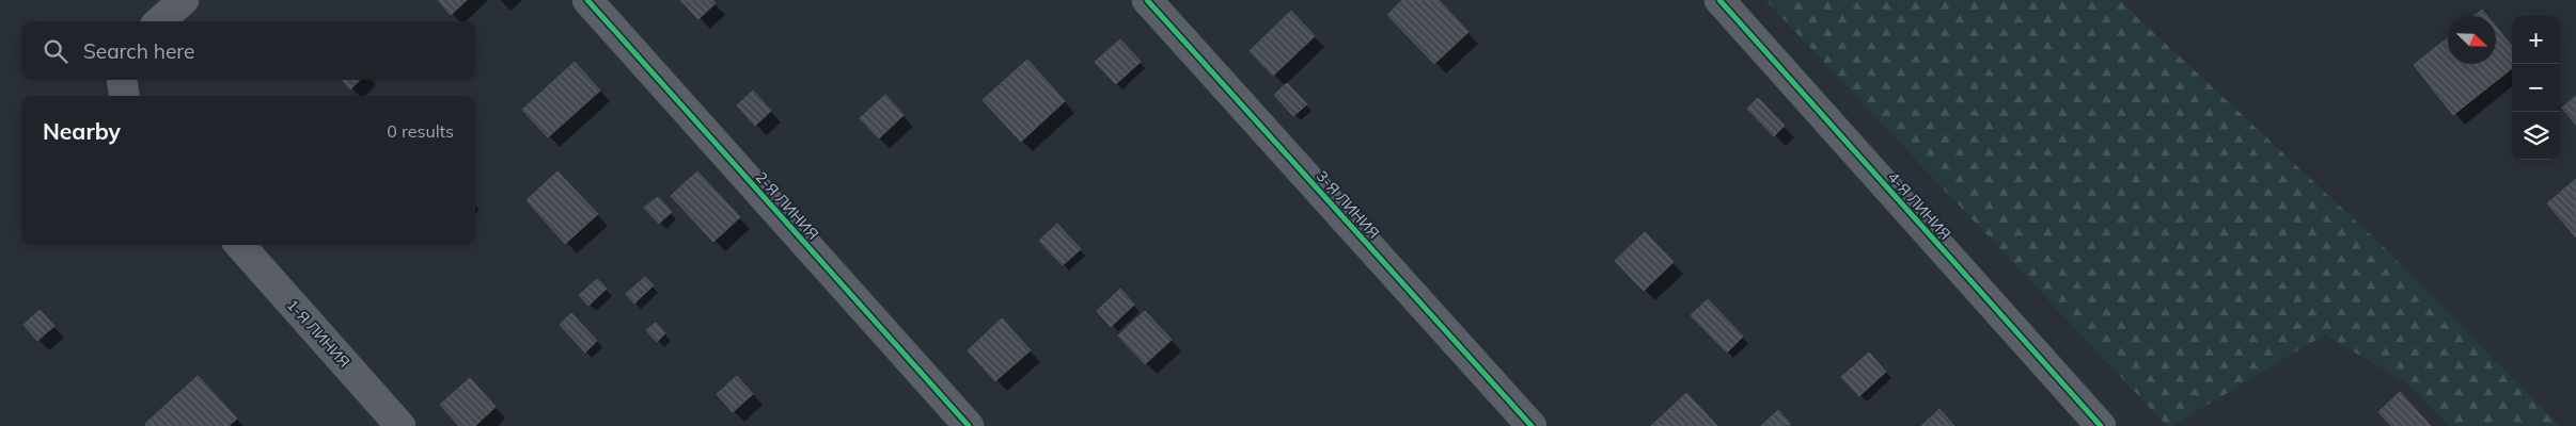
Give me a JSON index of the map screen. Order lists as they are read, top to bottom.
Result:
{
  "streets": {
    "street": [
      "3-Я ЛИНИЯ",
      "2-Я ЛИНИЯ",
      "4-Я ЛИНИЯ",
      "1-Я ЛИНИЯ"
    ]
  },
  "north": "bottom right",
  "page": {
    "map_buttons": ["+", "−"],
    "search": "Search here",
    "heading": ["Nearby", "0 results"]
  }
}
